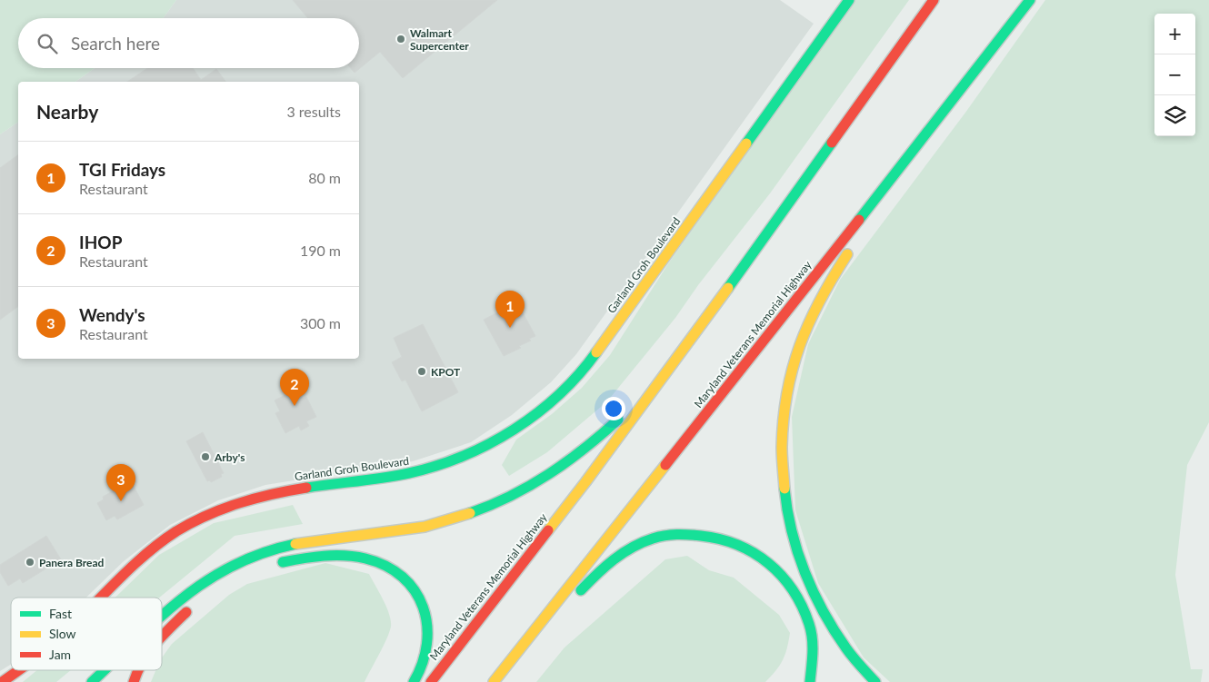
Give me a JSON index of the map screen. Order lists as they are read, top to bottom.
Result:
{
  "streets": {
    "main road": ["Garland Groh Boulevard", "Maryland Veterans Memorial Highway"]
  },
  "places": [
    "Walmart Supercenter",
    "KPOT",
    "Arby's",
    "Panera Bread"
  ],
  "legend": ["Fast", "Slow", "Jam"],
  "page": {
    "map_buttons": ["+", "−"],
    "search": "Search here",
    "heading": ["Nearby", "3 results"],
    "list": [
      {
        "mark": "1",
        "name": "TGI Fridays",
        "note": "Restaurant",
        "value": "80 m"
      },
      {
        "mark": "2",
        "name": "IHOP",
        "note": "Restaurant",
        "value": "190 m"
      },
      {
        "mark": "3",
        "name": "Wendy's",
        "note": "Restaurant",
        "value": "300 m"
      }
    ],
    "pins": ["1", "2", "3"]
  }
}
